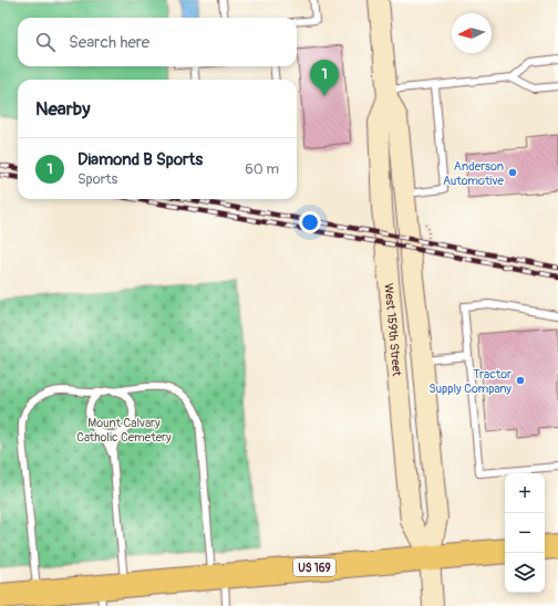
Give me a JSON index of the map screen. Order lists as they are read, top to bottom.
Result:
{
  "streets": {
    "highway": ["US 169"],
    "main road": ["West 159th Street"]
  },
  "crossings": [
    ["West 159th Street", "US 169"]
  ],
  "parks": ["Mount Calvary Catholic Cemetery"],
  "places": ["Anderson Automotive", "Tractor Supply Company"],
  "north": "left",
  "page": {
    "search": "Search here",
    "pins": "1",
    "heading": "Nearby",
    "list": [
      {
        "mark": "1",
        "name": "Diamond B Sports",
        "note": "Sports",
        "value": "60 m"
      }
    ],
    "map_buttons": ["+", "−"]
  }
}
